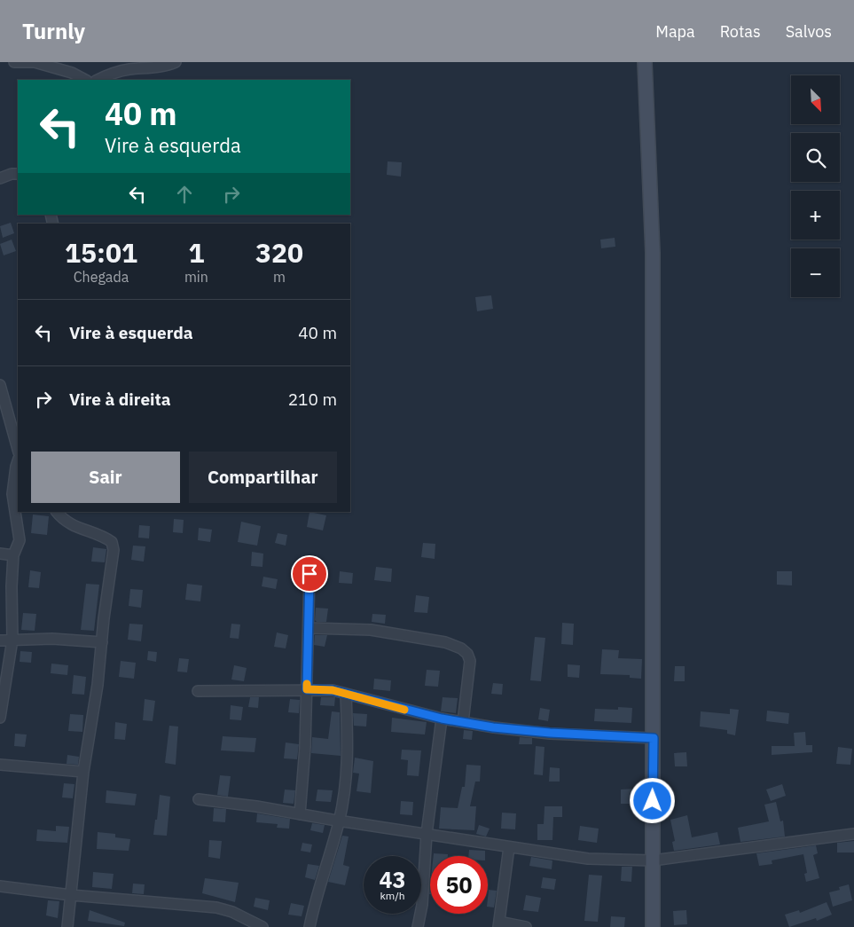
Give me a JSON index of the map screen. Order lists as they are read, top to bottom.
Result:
{
  "north": "bottom right",
  "page": {
    "header": "Turnly",
    "nav": ["Mapa", "Rotas", "Salvos"],
    "map_buttons": ["+", "−"],
    "turn": ["40 m", "Vire à esquerda"],
    "eta": [
      "15:01",
      "Chegada",
      "1",
      "min",
      "320",
      "m"
    ],
    "list": [
      {
        "name": "Vire à esquerda",
        "value": "40 m"
      },
      {
        "name": "Vire à direita",
        "value": "210 m"
      }
    ],
    "buttons": ["Sair", "Compartilhar"],
    "speed": "43 km/h",
    "limit": "50"
  }
}
